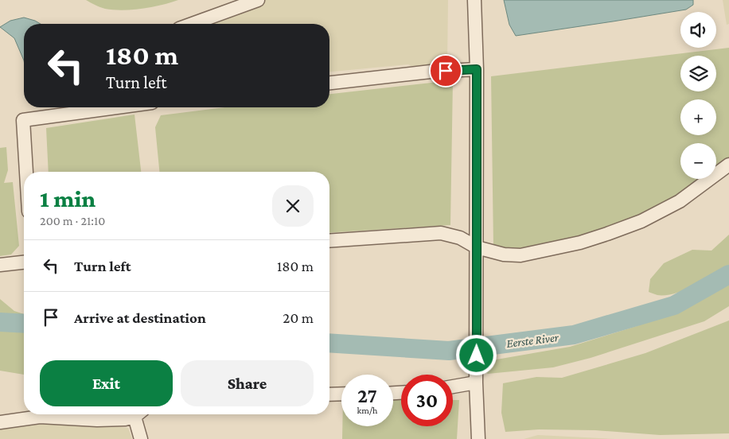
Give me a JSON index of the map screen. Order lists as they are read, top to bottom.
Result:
{
  "water": ["Eerste River"],
  "page": {
    "map_buttons": ["+", "−"],
    "turn": ["180 m", "Turn left"],
    "heading": ["1 min", "200 m · 21:10"],
    "list": [
      {
        "name": "Turn left",
        "value": "180 m"
      },
      {
        "name": "Arrive at destination",
        "value": "20 m"
      }
    ],
    "buttons": ["Exit", "Share"],
    "speed": "27 km/h",
    "limit": "30"
  }
}
